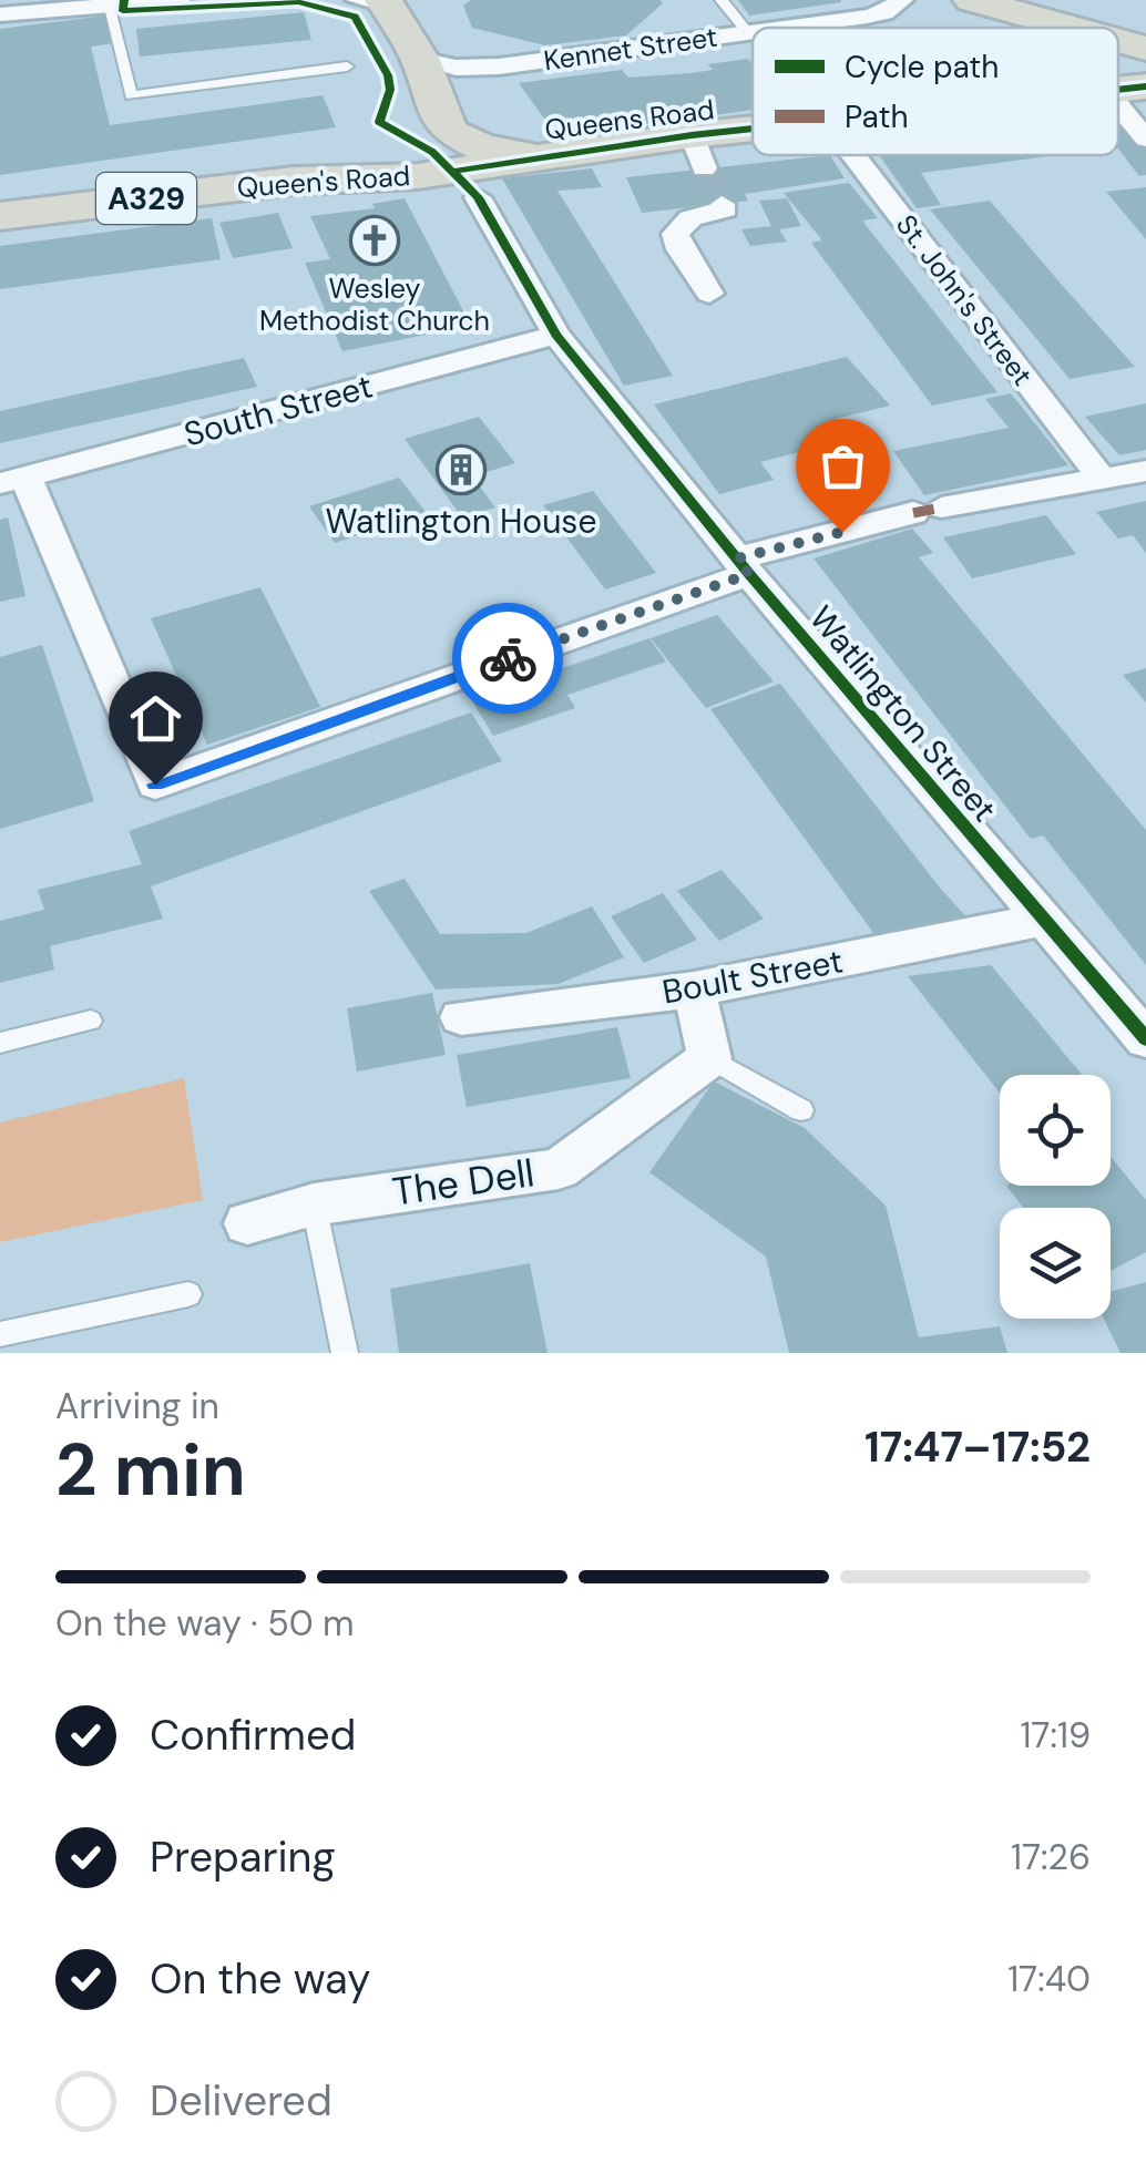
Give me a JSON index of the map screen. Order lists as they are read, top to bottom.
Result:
{
  "streets": {
    "main road": ["Queens Road", "Queen's Road", "A329"],
    "street": [
      "Kennet Street",
      "St. John's Street",
      "South Street",
      "Watlington Street",
      "Boult Street",
      "The Dell"
    ]
  },
  "crossings": [
    ["Kennet Street", "A329"],
    ["Queens Road", "Queen's Road"],
    ["Queens Road", "A329"],
    ["Queens Road", "Watlington Street"],
    ["Queen's Road", "A329"],
    ["Queen's Road", "Watlington Street"],
    ["South Street", "Watlington Street"],
    ["Watlington Street", "Boult Street"]
  ],
  "places": {
    "church": ["Wesley Methodist Church"],
    "building": ["Watlington House"]
  },
  "legend": ["Cycle path", "Path"],
  "page": {
    "heading": ["2 min", "Arriving in", "17:47–17:52"],
    "bar": "On the way · 50 m",
    "list": [
      ["Confirmed", "17:19"],
      ["Preparing", "17:26"],
      ["On the way", "17:40"],
      "Delivered"
    ]
  }
}
